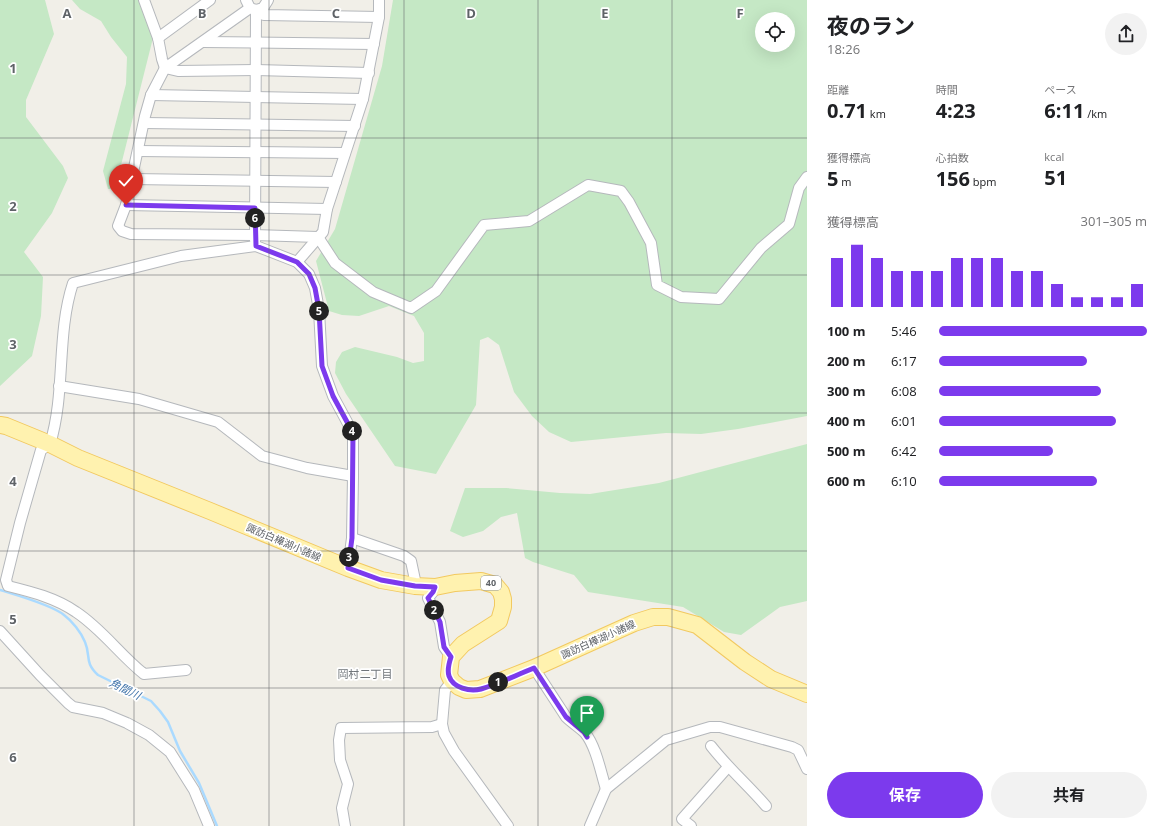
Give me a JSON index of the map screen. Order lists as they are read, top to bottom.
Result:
{
  "streets": {
    "main road": ["諏訪白樺湖小諸線", "40"]
  },
  "districts": ["岡村二丁目"],
  "water": ["角間川"],
  "page": {
    "heading": ["夜のラン", "18:26"],
    "stats": [
      ["距離", "0.71 km"],
      ["時間", "4:23"],
      ["ペース", "6:11 /km"],
      ["獲得標高", "5 m"],
      ["心拍数", "156 bpm"],
      ["kcal", "51"]
    ],
    "chart": ["獲得標高", "301–305 m"],
    "pins": [
      "6",
      "5",
      "4",
      "3",
      "2",
      "1"
    ],
    "list": [
      {
        "name": "100 m",
        "note": "5:46"
      },
      {
        "name": "200 m",
        "note": "6:17"
      },
      {
        "name": "300 m",
        "note": "6:08"
      },
      {
        "name": "400 m",
        "note": "6:01"
      },
      {
        "name": "500 m",
        "note": "6:42"
      },
      {
        "name": "600 m",
        "note": "6:10"
      }
    ],
    "buttons": ["保存", "共有"]
  },
  "grid": {
    "columns": [
      "A",
      "B",
      "C",
      "D",
      "E",
      "F"
    ],
    "rows": [
      "1",
      "2",
      "3",
      "4",
      "5",
      "6"
    ]
  }
}
